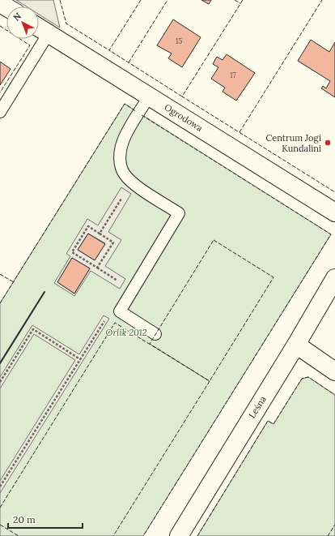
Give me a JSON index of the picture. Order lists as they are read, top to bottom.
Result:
{
  "streets": {
    "street": ["Ogrodowa", "Leśna"]
  },
  "parks": ["Orlik 2012"],
  "places": ["Centrum Jogi Kundalini"],
  "house_numbers": ["15", "17"],
  "scale_bar": "20 m",
  "north": "top left"
}
